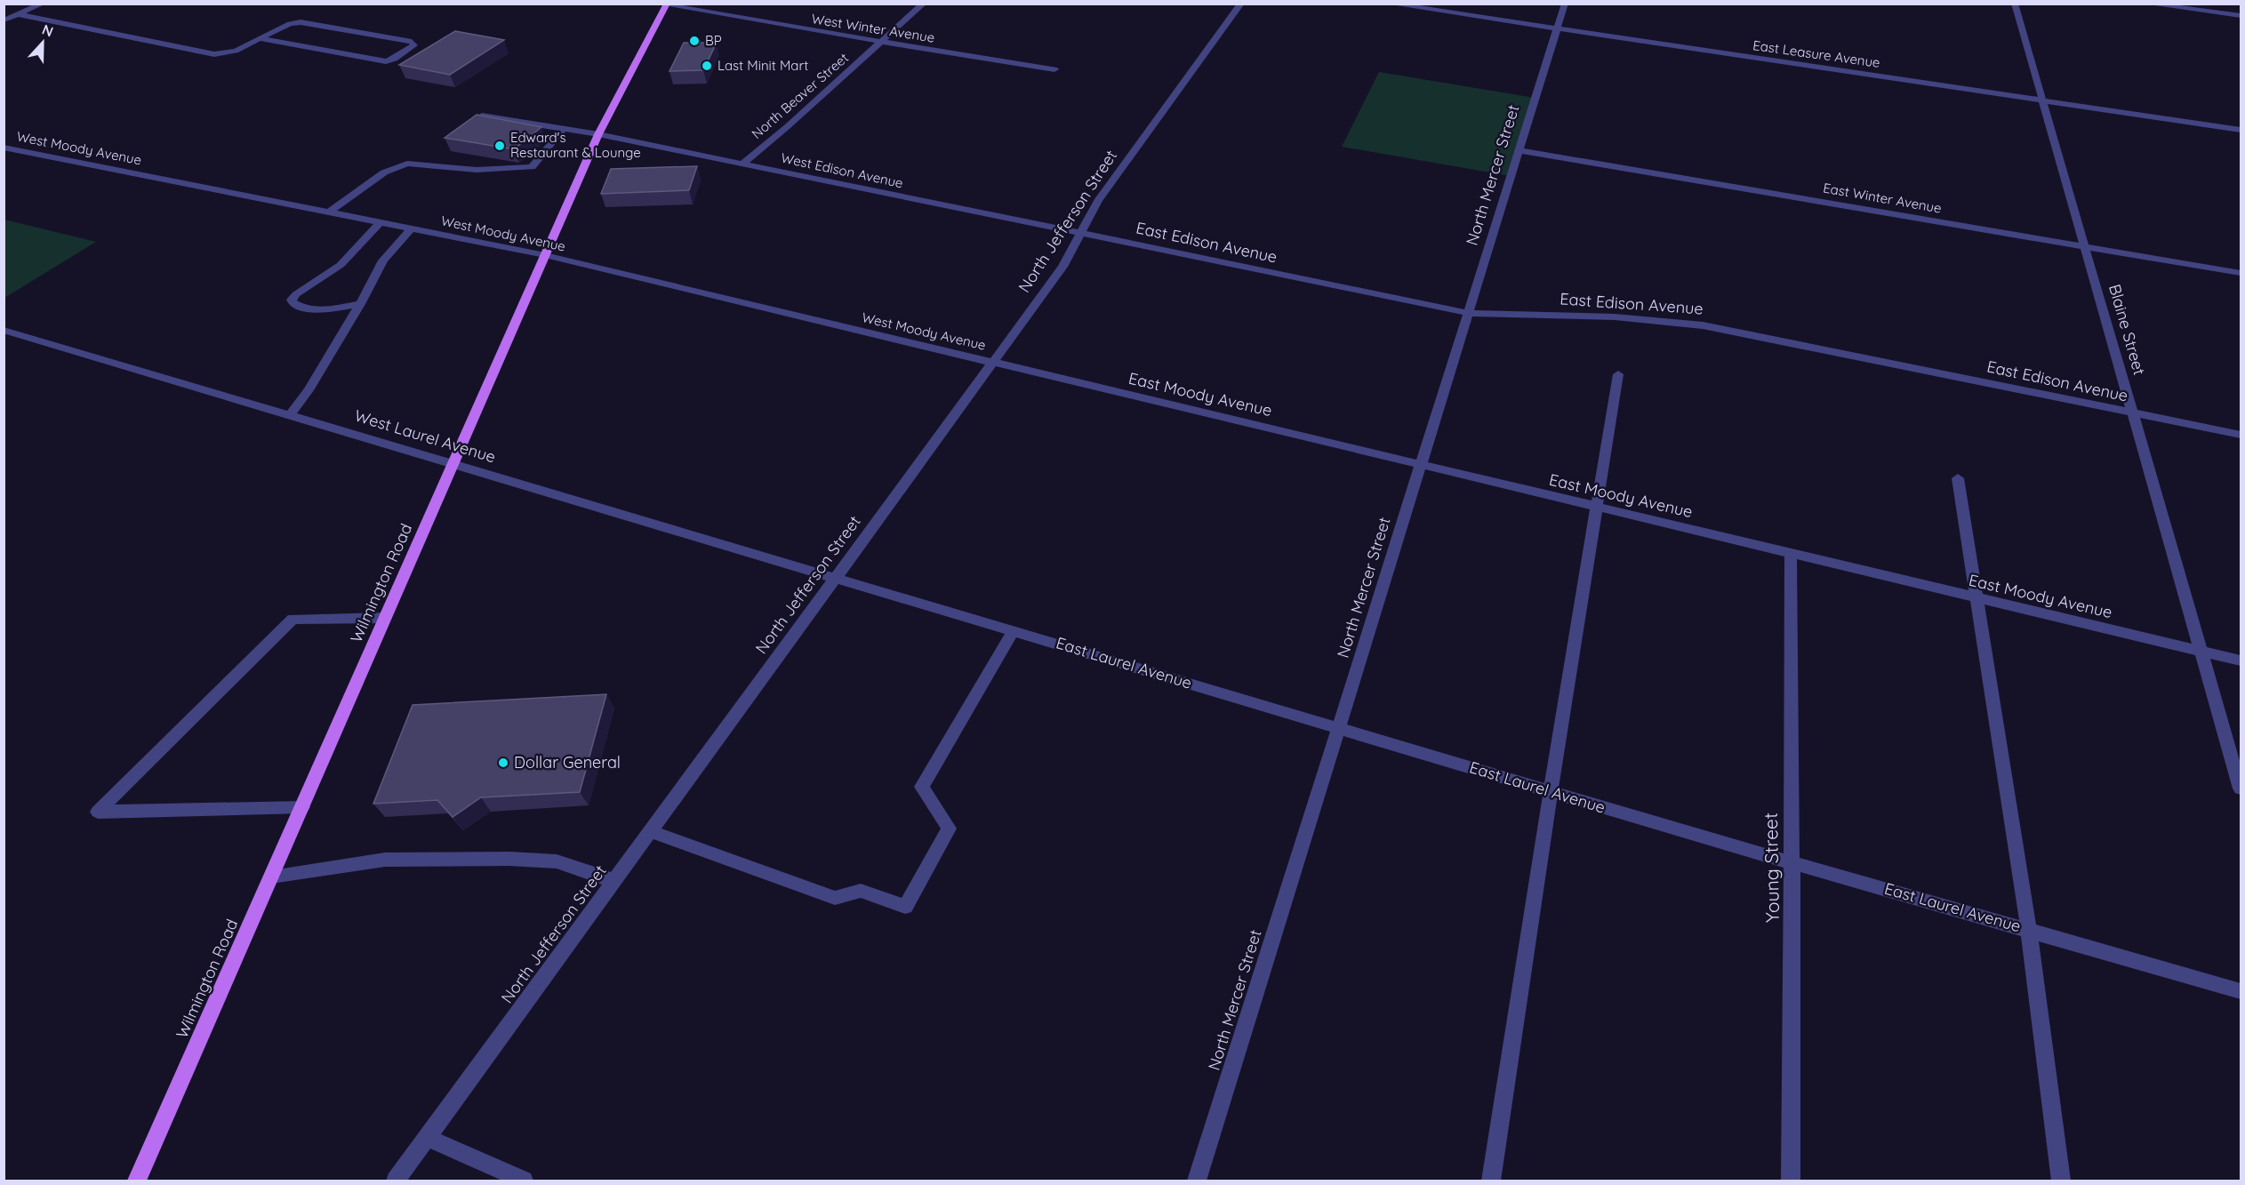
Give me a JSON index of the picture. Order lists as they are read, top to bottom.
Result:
{
  "streets": {
    "main road": ["Wilmington Road"],
    "street": [
      "West Winter Avenue",
      "East Leasure Avenue",
      "North Beaver Street",
      "West Moody Avenue",
      "West Edison Avenue",
      "North Mercer Street",
      "East Winter Avenue",
      "North Jefferson Street",
      "East Edison Avenue",
      "Blaine Street",
      "East Moody Avenue",
      "West Laurel Avenue",
      "East Laurel Avenue",
      "Young Street"
    ]
  },
  "crossings": [
    ["West Winter Avenue", "North Beaver Street"],
    ["West Winter Avenue", "Wilmington Road"],
    ["East Leasure Avenue", "North Mercer Street"],
    ["East Leasure Avenue", "Blaine Street"],
    ["North Beaver Street", "West Edison Avenue"],
    ["West Moody Avenue", "North Jefferson Street"],
    ["West Moody Avenue", "East Moody Avenue"],
    ["West Moody Avenue", "Wilmington Road"],
    ["West Edison Avenue", "North Jefferson Street"],
    ["West Edison Avenue", "East Edison Avenue"],
    ["West Edison Avenue", "Wilmington Road"],
    ["North Mercer Street", "East Winter Avenue"],
    ["North Mercer Street", "East Edison Avenue"],
    ["North Mercer Street", "East Moody Avenue"],
    ["North Mercer Street", "East Laurel Avenue"],
    ["East Winter Avenue", "Blaine Street"],
    ["North Jefferson Street", "East Edison Avenue"],
    ["North Jefferson Street", "East Moody Avenue"],
    ["North Jefferson Street", "West Laurel Avenue"],
    ["North Jefferson Street", "East Laurel Avenue"],
    ["East Edison Avenue", "Blaine Street"],
    ["Blaine Street", "East Moody Avenue"],
    ["East Moody Avenue", "Young Street"],
    ["West Laurel Avenue", "Wilmington Road"],
    ["West Laurel Avenue", "East Laurel Avenue"],
    ["East Laurel Avenue", "Young Street"]
  ],
  "places": [
    "BP",
    "Last Minit Mart",
    "Edward's Restaurant & Lounge",
    "Dollar General"
  ],
  "north": "top"
}
